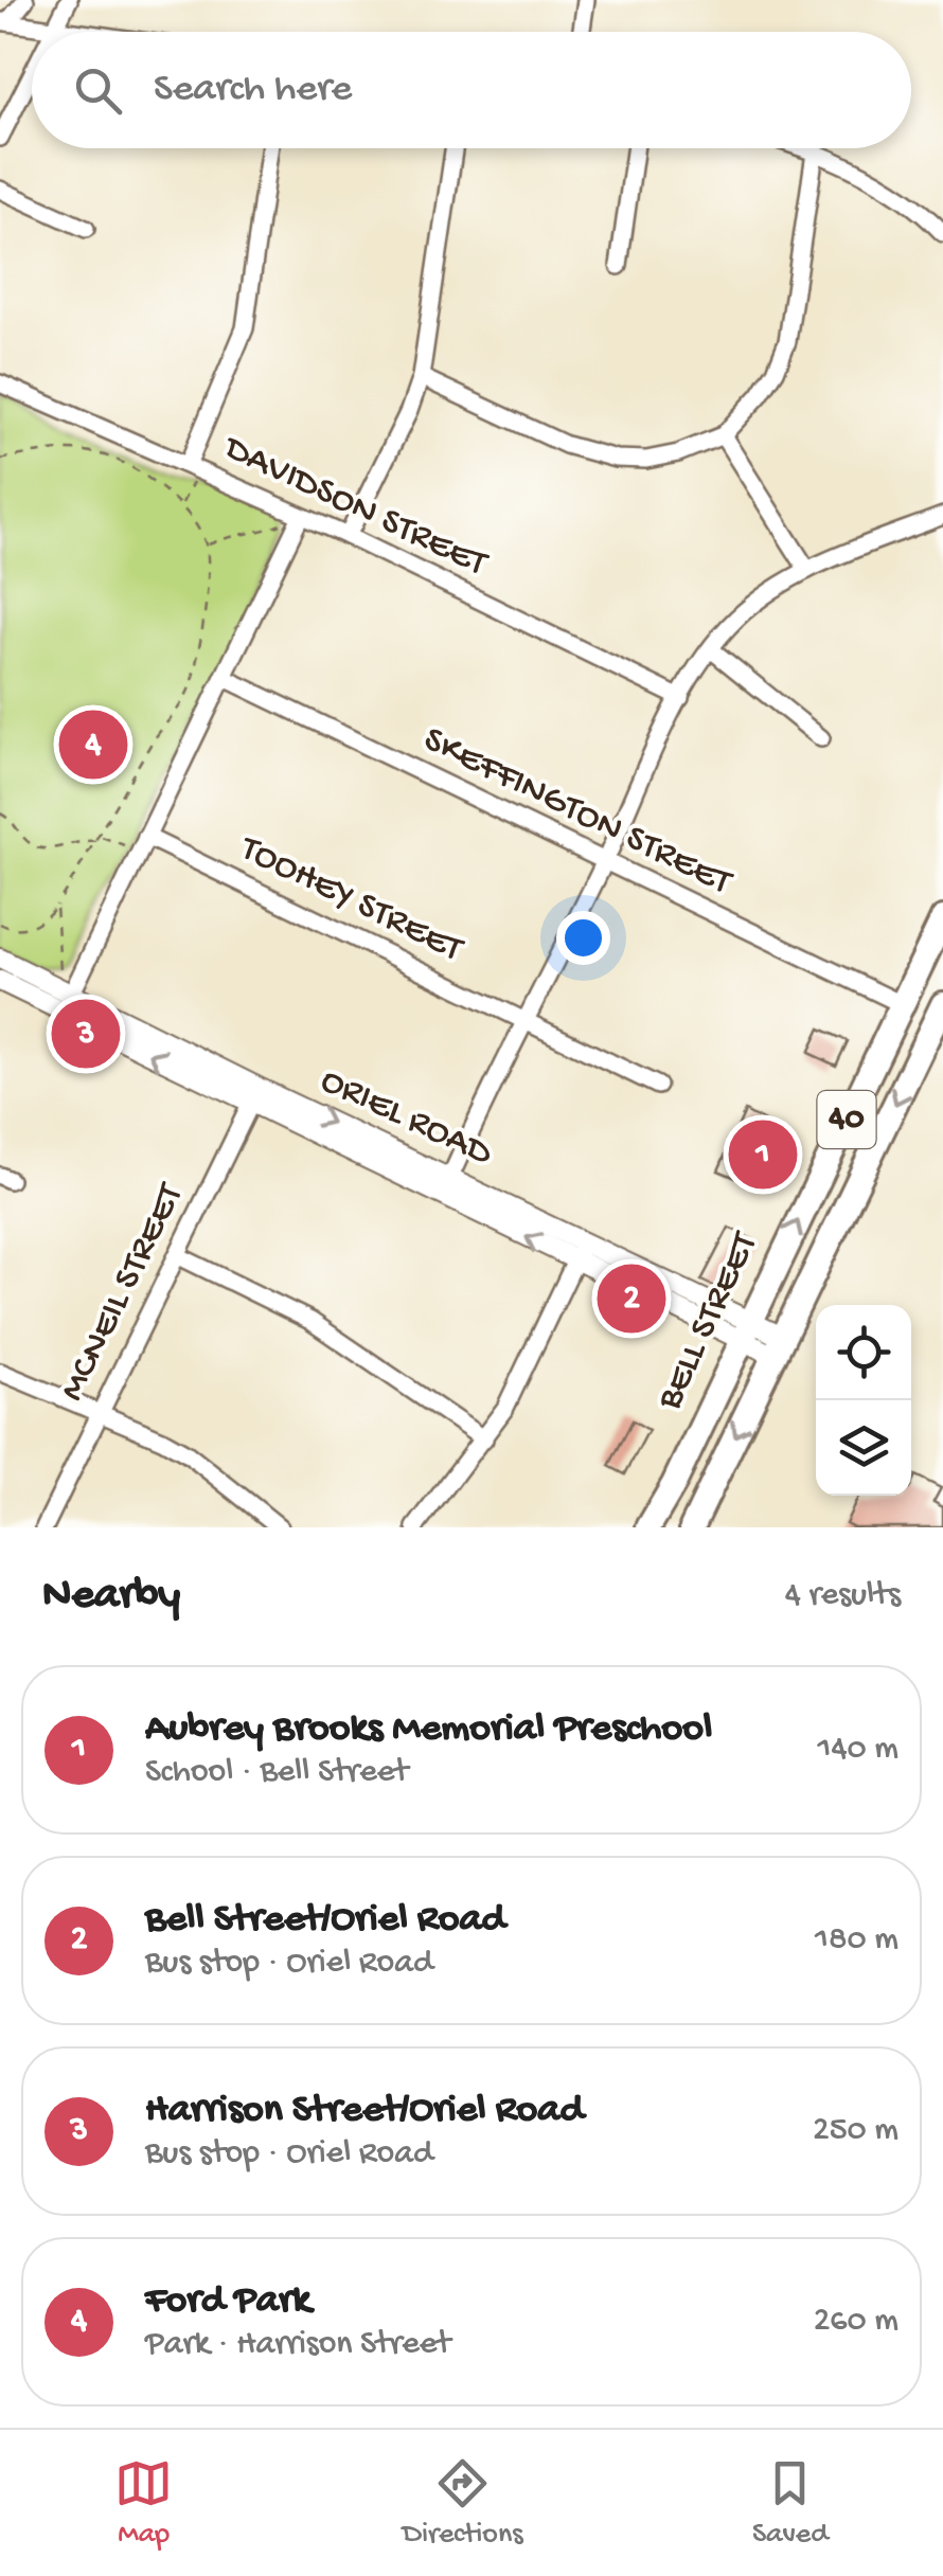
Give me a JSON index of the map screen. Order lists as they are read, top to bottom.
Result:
{
  "streets": {
    "highway": ["40", "BELL STREET"],
    "main road": ["ORIEL ROAD"],
    "street": [
      "DAVIDSON STREET",
      "SKEFFINGTON STREET",
      "TOOHEY STREET",
      "MCNEIL STREET"
    ]
  },
  "crossings": [
    ["SKEFFINGTON STREET", "BELL STREET"],
    ["ORIEL ROAD", "MCNEIL STREET"],
    ["ORIEL ROAD", "BELL STREET"]
  ],
  "page": {
    "search": "Search here",
    "pins": [
      "4",
      "3",
      "1",
      "2"
    ],
    "heading": ["Nearby", "4 results"],
    "list": [
      {
        "mark": "1",
        "name": "Aubrey Brooks Memorial Preschool",
        "note": "School · Bell Street",
        "value": "140 m"
      },
      {
        "mark": "2",
        "name": "Bell Street/Oriel Road",
        "note": "Bus stop · Oriel Road",
        "value": "180 m"
      },
      {
        "mark": "3",
        "name": "Harrison Street/Oriel Road",
        "note": "Bus stop · Oriel Road",
        "value": "250 m"
      },
      {
        "mark": "4",
        "name": "Ford Park",
        "note": "Park · Harrison Street",
        "value": "260 m"
      }
    ],
    "nav": ["Map", "Directions", "Saved"]
  }
}
